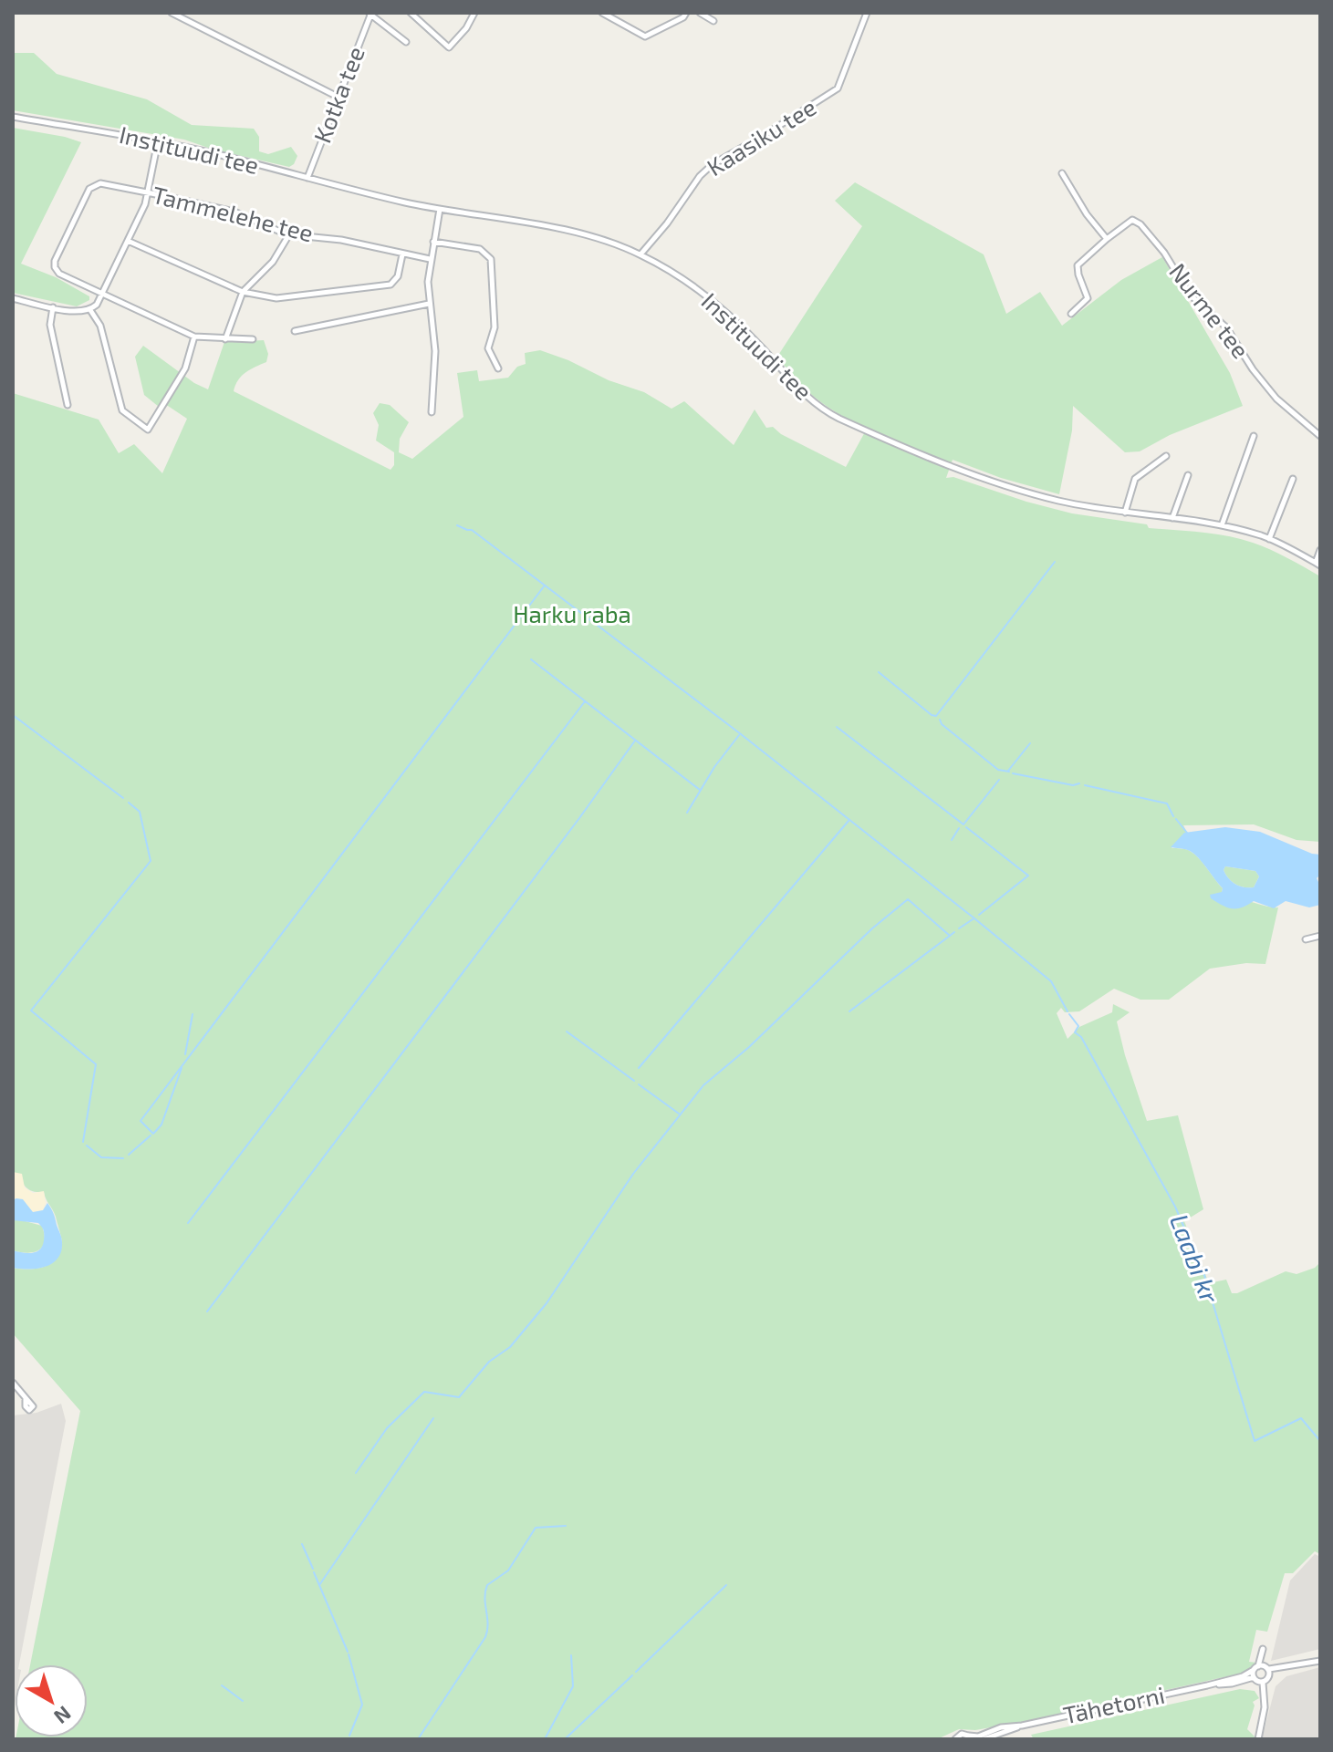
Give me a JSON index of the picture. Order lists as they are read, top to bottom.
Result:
{
  "streets": {
    "street": [
      "Kotka tee",
      "Kaasiku tee",
      "Instituudi tee",
      "Tammelehe tee",
      "Nurme tee",
      "Tähetorni"
    ]
  },
  "crossings": [
    ["Kotka tee", "Instituudi tee"],
    ["Kaasiku tee", "Instituudi tee"]
  ],
  "water": ["Laabi kr"],
  "parks": ["Harku raba"],
  "north": "bottom right"
}
